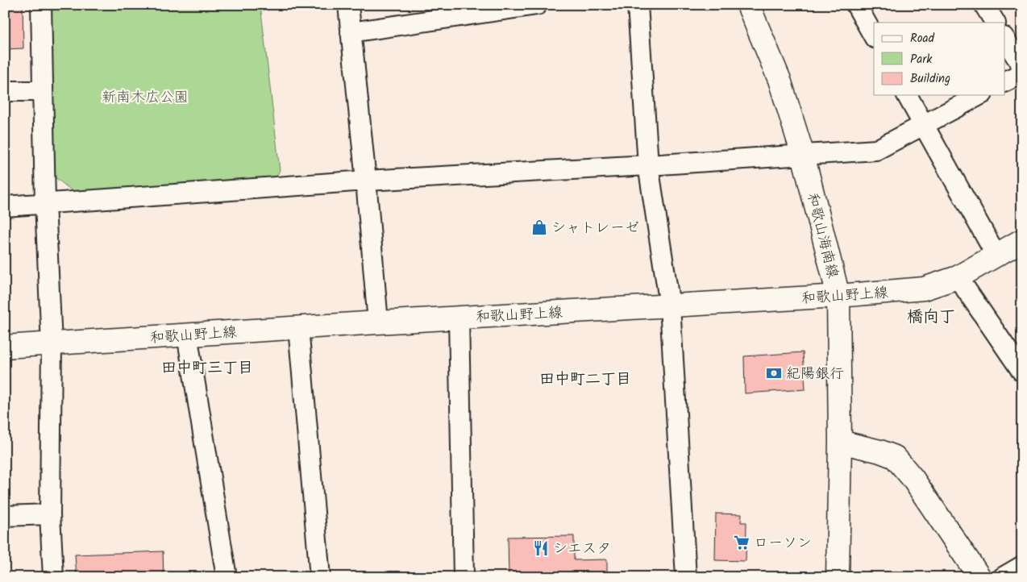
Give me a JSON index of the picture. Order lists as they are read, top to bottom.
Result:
{
  "streets": {
    "main road": ["和歌山海南線", "和歌山野上線"]
  },
  "crossings": [
    ["和歌山海南線", "和歌山野上線"]
  ],
  "districts": ["橋向丁", "田中町三丁目", "田中町二丁目"],
  "parks": ["新南木広公園"],
  "places": {
    "shop": ["シャトレーゼ"],
    "bank": ["紀陽銀行"],
    "supermarket": ["ローソン"],
    "restaurant": ["シエスタ"]
  },
  "legend": ["Road", "Park", "Building"]
}
